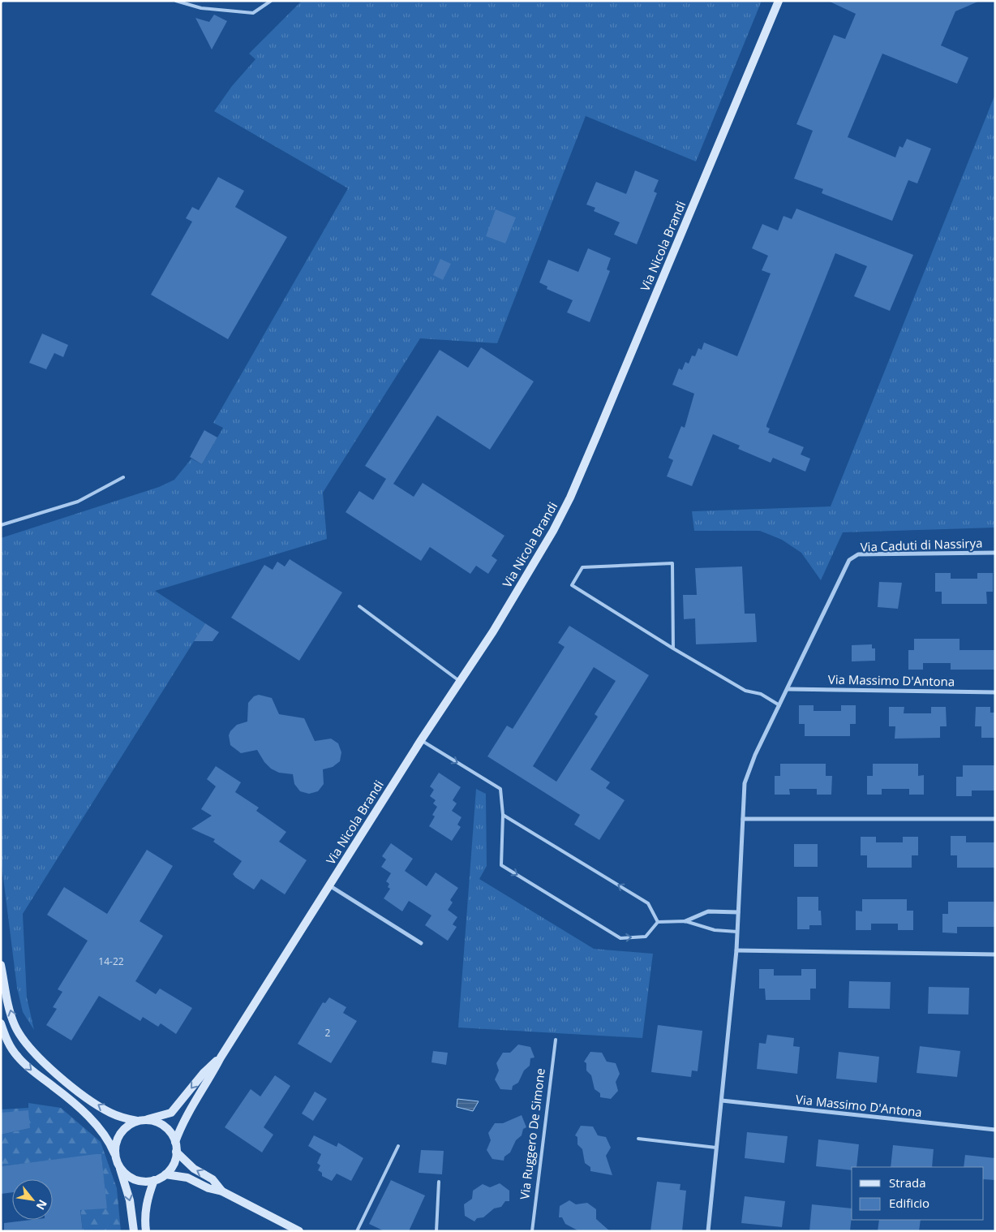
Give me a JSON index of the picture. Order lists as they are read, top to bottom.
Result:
{
  "streets": {
    "street": ["Via Nicola Brandi", "Via Caduti di Nassirya", "Via Massimo D'Antona"],
    "lane": ["Via Ruggero De Simone"]
  },
  "crossings": [
    ["Via Caduti di Nassirya", "Via Massimo D'Antona"]
  ],
  "house_numbers": ["14-22", "2"],
  "legend": ["Strada", "Edificio"],
  "north": "bottom right"
}
